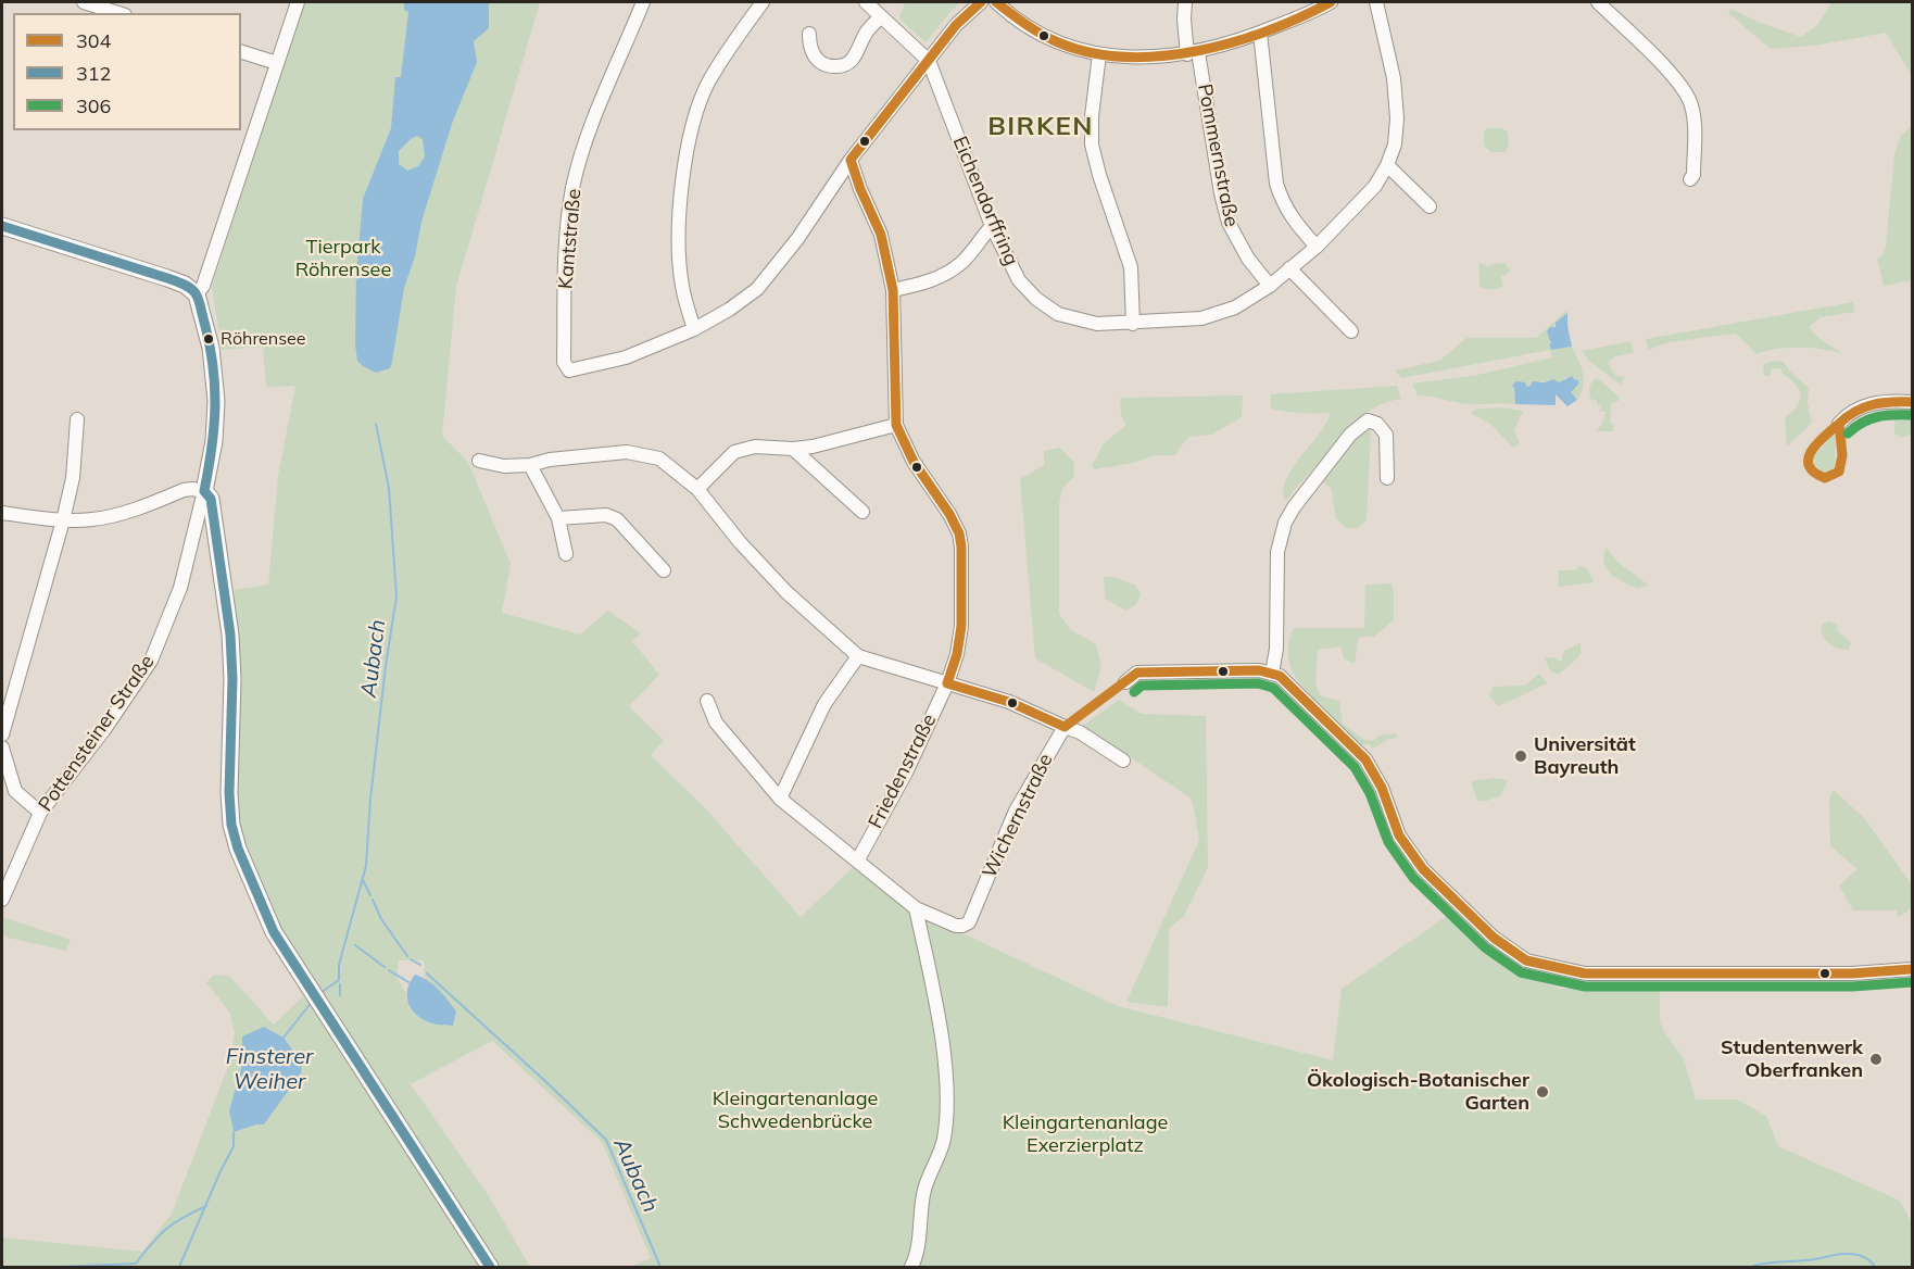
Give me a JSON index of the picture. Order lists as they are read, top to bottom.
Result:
{
  "streets": {
    "main road": ["Pottensteiner Straße"],
    "street": [
      "Pommernstraße",
      "Eichendorffring",
      "Kantstraße",
      "Friedenstraße",
      "Wichernstraße"
    ]
  },
  "crossings": [
    ["Pommernstraße", "Eichendorffring"]
  ],
  "districts": ["BIRKEN"],
  "water": ["Aubach", "Finsterer Weiher"],
  "parks": ["Tierpark Röhrensee", "Kleingartenanlage Schwedenbrücke", "Kleingartenanlage Exerzierplatz"],
  "places": [
    "Röhrensee",
    "Universität Bayreuth",
    "Studentenwerk Oberfranken",
    "Ökologisch-Botanischer Garten"
  ],
  "lines": ["transit line 304", "transit line 312", "transit line 306"],
  "legend": ["304", "312", "306"]
}
